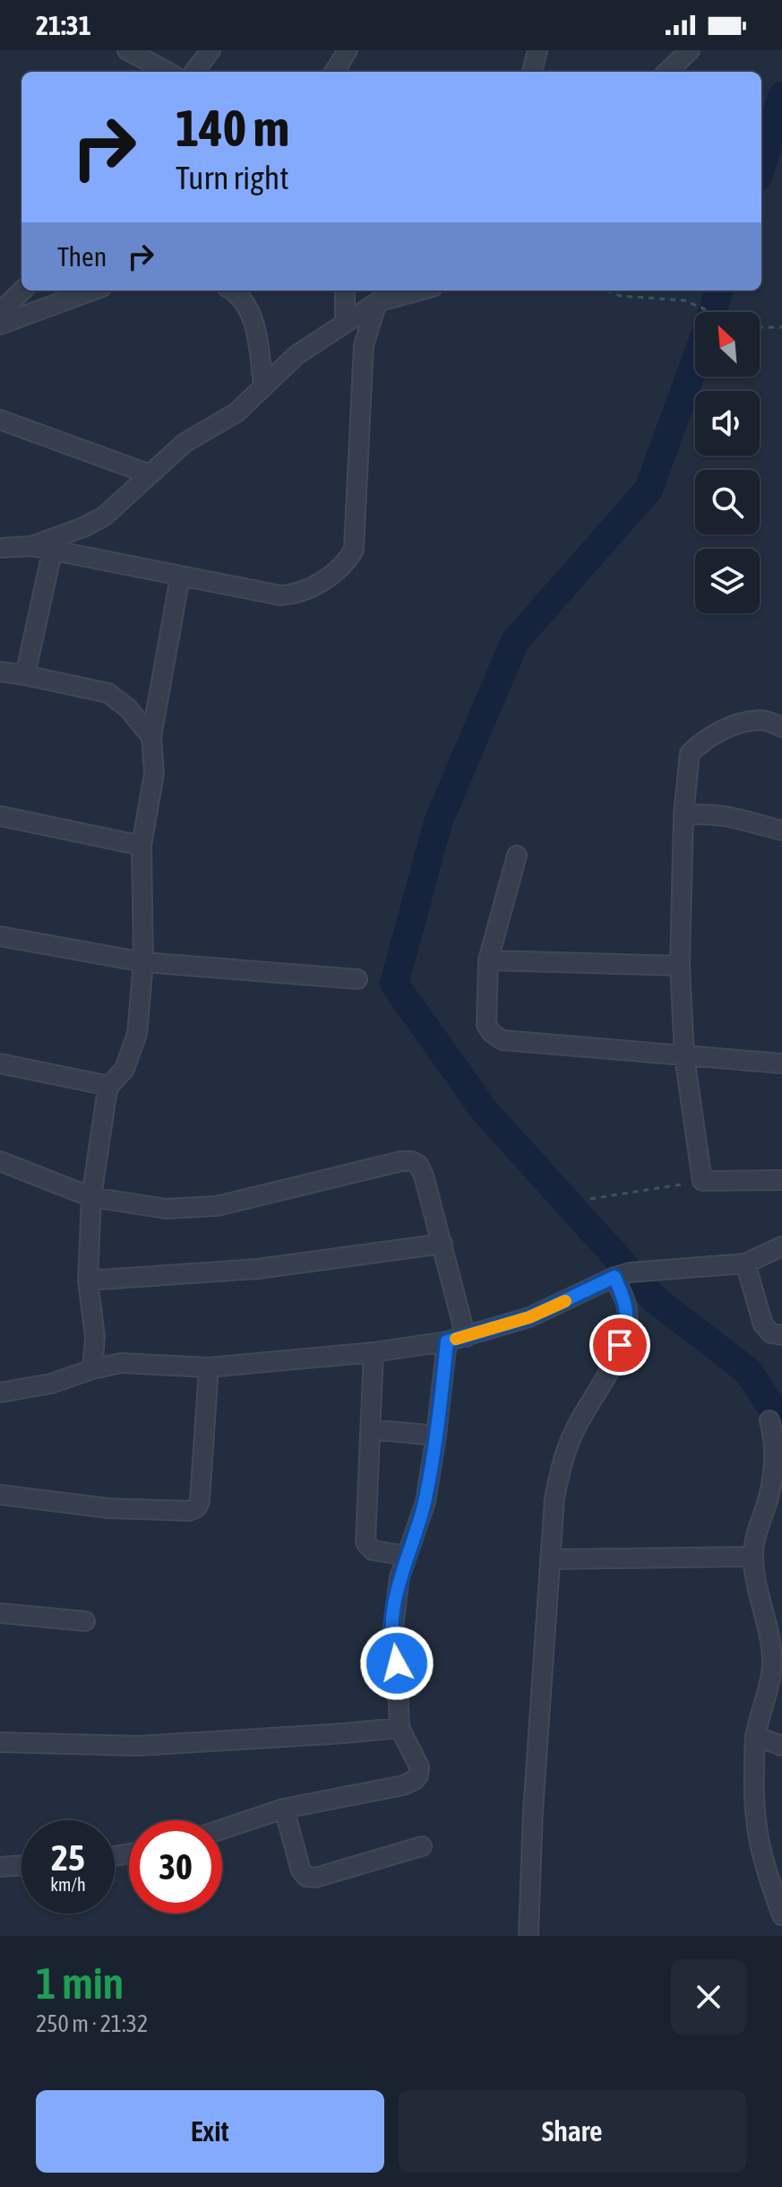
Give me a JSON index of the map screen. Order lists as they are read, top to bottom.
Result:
{
  "north": "top left",
  "page": {
    "status": "21:31",
    "turn": ["140 m", "Turn right"],
    "then": "Then",
    "speed": "25 km/h",
    "limit": "30",
    "heading": ["1 min", "250 m · 21:32"],
    "buttons": ["Exit", "Share"]
  }
}
